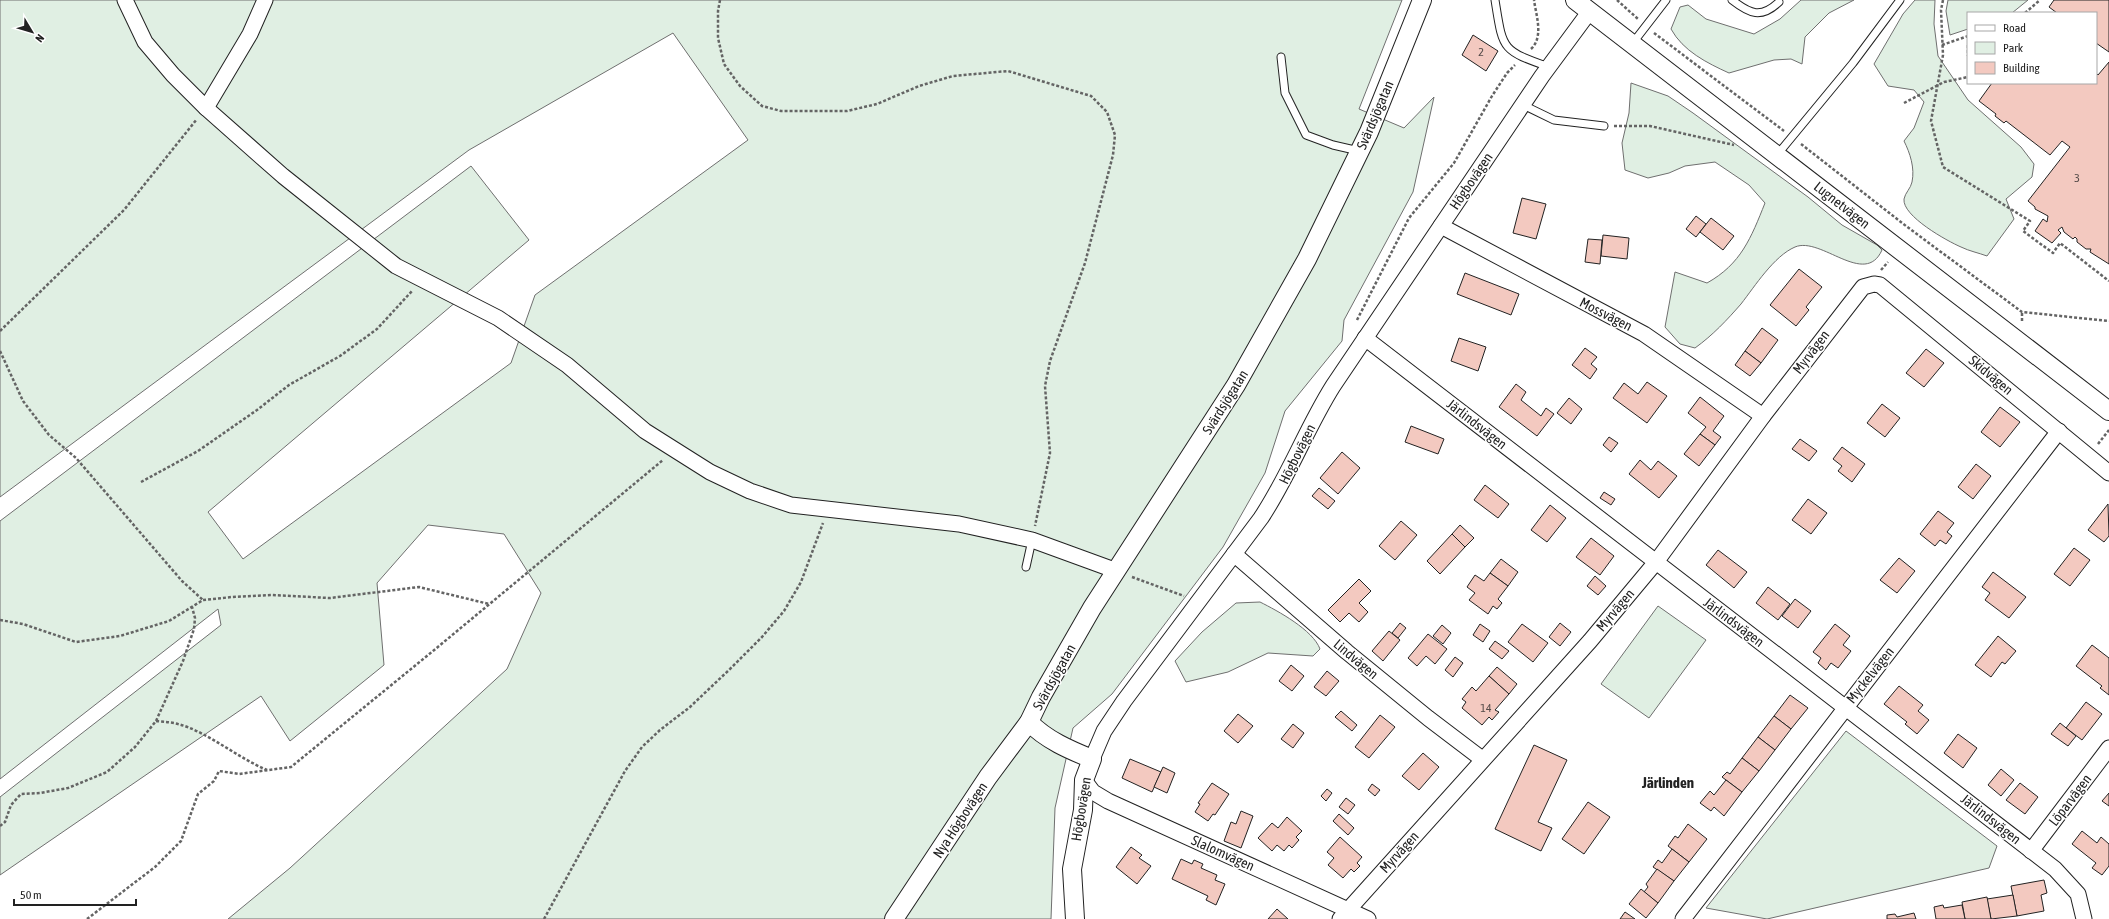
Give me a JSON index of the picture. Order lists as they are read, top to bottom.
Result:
{
  "streets": {
    "street": [
      "Svärdsjögatan",
      "Högbovägen",
      "Lugnetvägen",
      "Mossvägen",
      "Myrvägen",
      "Skidvägen",
      "Järlindsvägen",
      "Lindvägen",
      "Myckelvägen",
      "Löparvägen",
      "Nya Högbovägen",
      "Slalomvägen"
    ]
  },
  "crossings": [
    ["Svärdsjögatan", "Högbovägen"],
    ["Svärdsjögatan", "Nya Högbovägen"],
    ["Högbovägen", "Lugnetvägen"],
    ["Högbovägen", "Mossvägen"],
    ["Högbovägen", "Järlindsvägen"],
    ["Högbovägen", "Lindvägen"],
    ["Högbovägen", "Slalomvägen"],
    ["Mossvägen", "Myrvägen"],
    ["Myrvägen", "Skidvägen"],
    ["Myrvägen", "Järlindsvägen"],
    ["Myrvägen", "Lindvägen"],
    ["Myrvägen", "Slalomvägen"],
    ["Skidvägen", "Myckelvägen"],
    ["Järlindsvägen", "Myckelvägen"],
    ["Järlindsvägen", "Löparvägen"]
  ],
  "districts": ["Järlinden"],
  "house_numbers": ["2", "3", "14"],
  "legend": ["Road", "Park", "Building"],
  "scale_bar": "50 m",
  "north": "bottom right"
}
